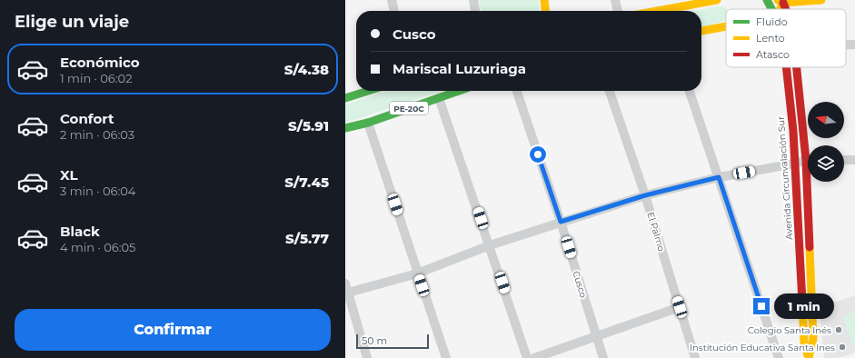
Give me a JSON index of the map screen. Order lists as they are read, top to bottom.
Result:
{
  "streets": {
    "main road": ["PE-20C", "Avenida Circunvalación Sur"],
    "street": ["El Palmo", "Cusco"]
  },
  "places": ["Colegio Santa Inés", "Institución Educativa Santa Ines"],
  "legend": ["Fluido", "Lento", "Atasco"],
  "scale_bar": "50 m",
  "north": "left",
  "page": {
    "heading": "Elige un viaje",
    "banner": ["Cusco", "Mariscal Luzuriaga"],
    "list": [
      {
        "name": "Económico",
        "note": "1 min · 06:02",
        "value": "S/4.38"
      },
      {
        "name": "Confort",
        "note": "2 min · 06:03",
        "value": "S/5.91"
      },
      {
        "name": "XL",
        "note": "3 min · 06:04",
        "value": "S/7.45"
      },
      {
        "name": "Black",
        "note": "4 min · 06:05",
        "value": "S/5.77"
      }
    ],
    "bubble": "1 min",
    "buttons": "Confirmar",
    "scale": "50 m"
  }
}
